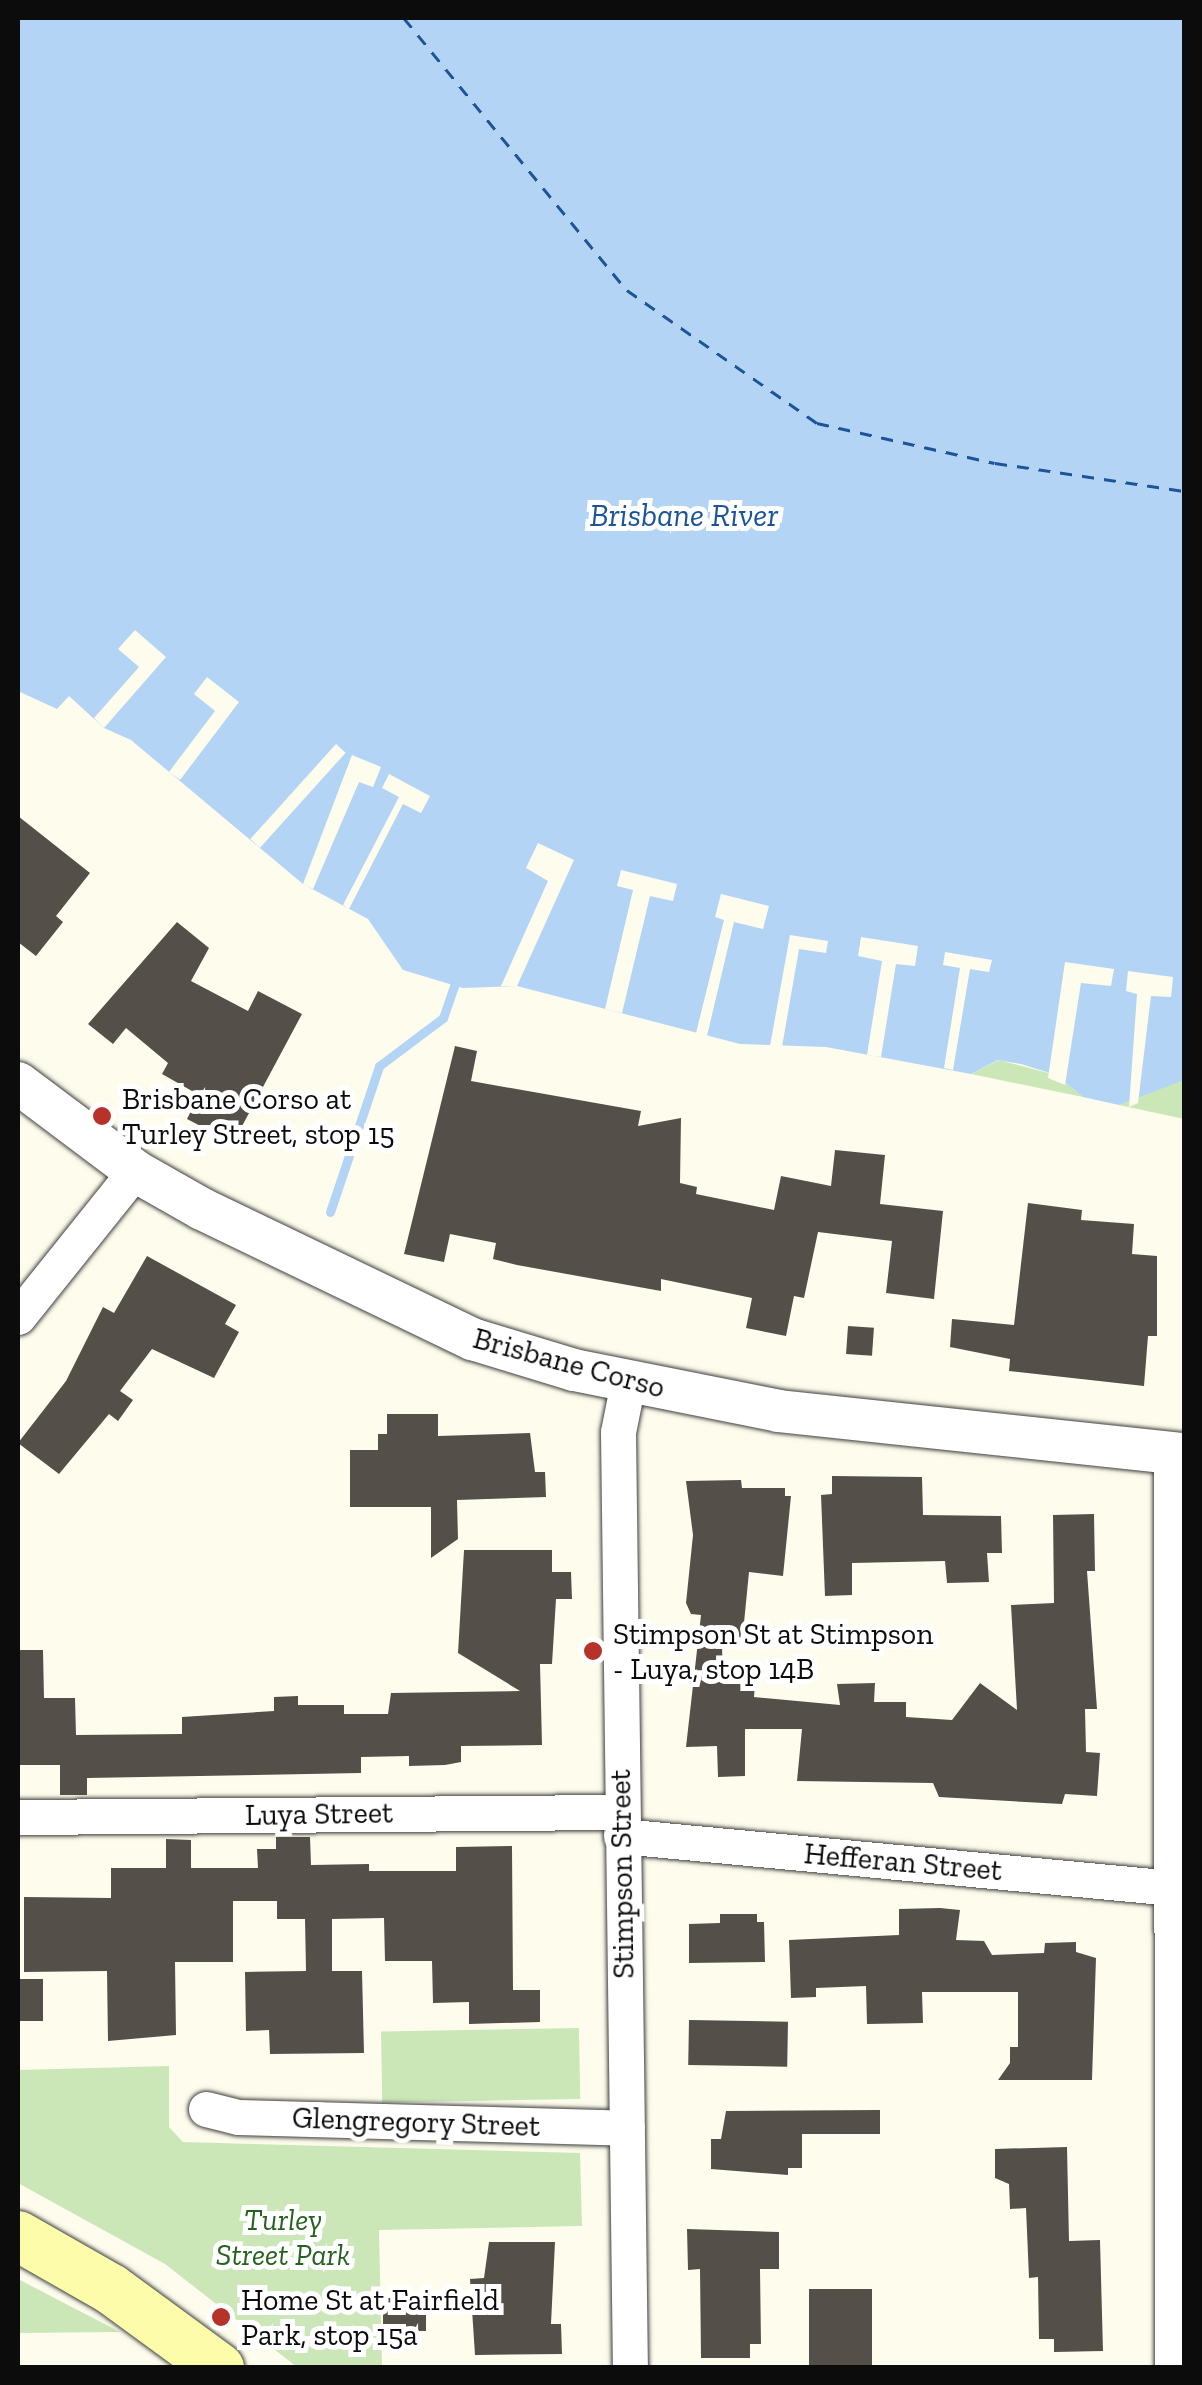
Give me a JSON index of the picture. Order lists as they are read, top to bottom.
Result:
{
  "streets": {
    "street": [
      "Brisbane Corso",
      "Luya Street",
      "Hefferan Street",
      "Stimpson Street",
      "Glengregory Street"
    ]
  },
  "crossings": [
    ["Brisbane Corso", "Stimpson Street"],
    ["Luya Street", "Hefferan Street"],
    ["Luya Street", "Stimpson Street"],
    ["Hefferan Street", "Stimpson Street"],
    ["Stimpson Street", "Glengregory Street"]
  ],
  "water": ["Brisbane River"],
  "parks": ["Turley Street Park"],
  "places": ["Brisbane Corso at Turley Street, stop 15", "Stimpson St at Stimpson - Luya, stop 14B", "Home St at Fairfield Park, stop 15a"]
}
